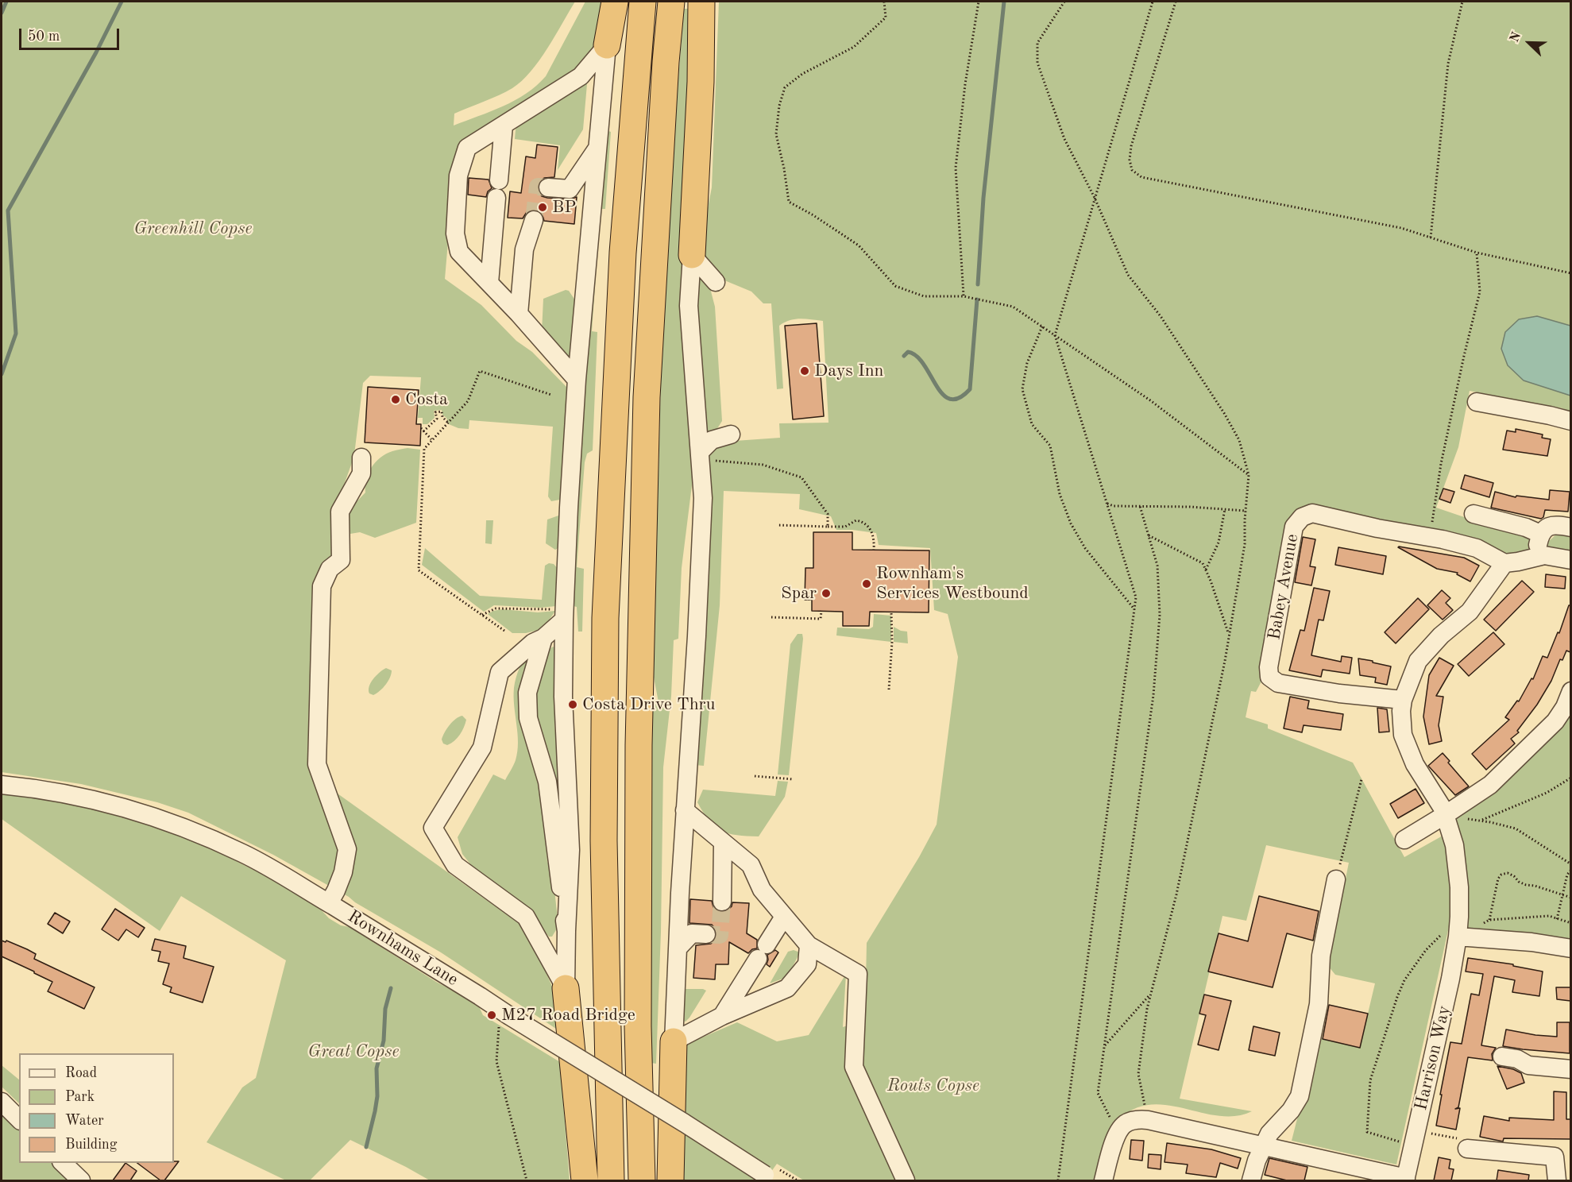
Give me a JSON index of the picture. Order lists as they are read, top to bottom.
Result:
{
  "streets": {
    "street": ["Babey Avenue", "Rownhams Lane", "Harrison Way"]
  },
  "crossings": [
    ["Babey Avenue", "Harrison Way"]
  ],
  "parks": ["Greenhill Copse", "Great Copse", "Routs Copse"],
  "places": [
    "BP",
    "Days Inn",
    "Costa",
    "Rownham's Services Westbound",
    "Spar",
    "Costa Drive Thru",
    "M27 Road Bridge"
  ],
  "legend": [
    "Road",
    "Park",
    "Water",
    "Building"
  ],
  "scale_bar": "50 m",
  "north": "top left"
}
